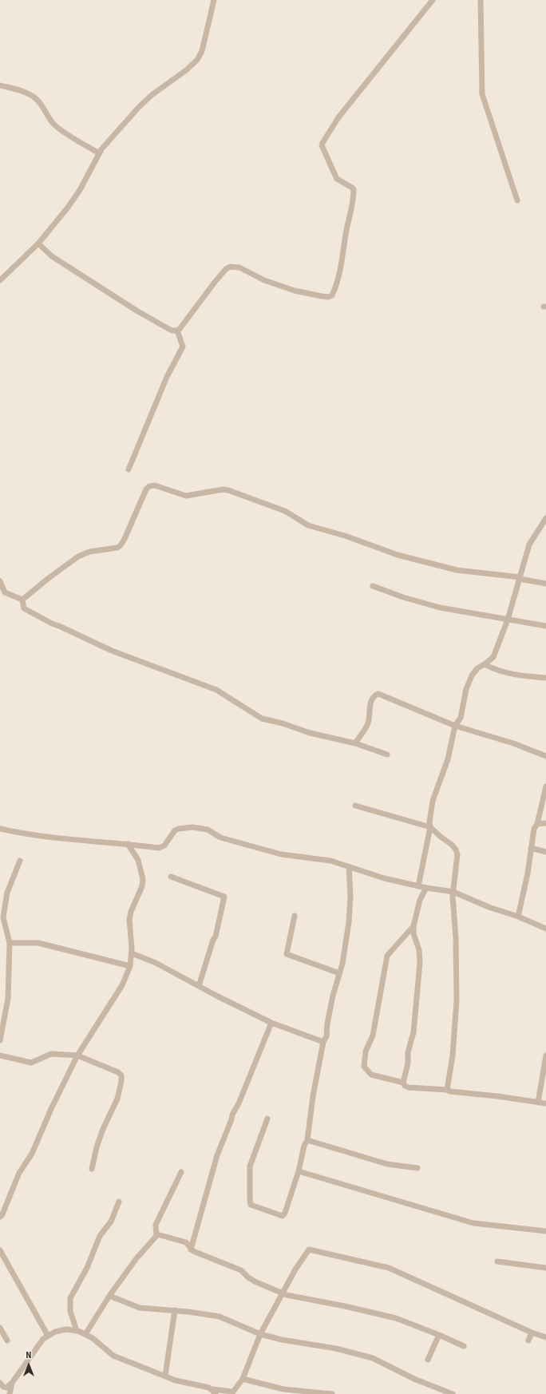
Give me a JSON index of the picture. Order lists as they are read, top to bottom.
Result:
{
  "north": "top"
}
